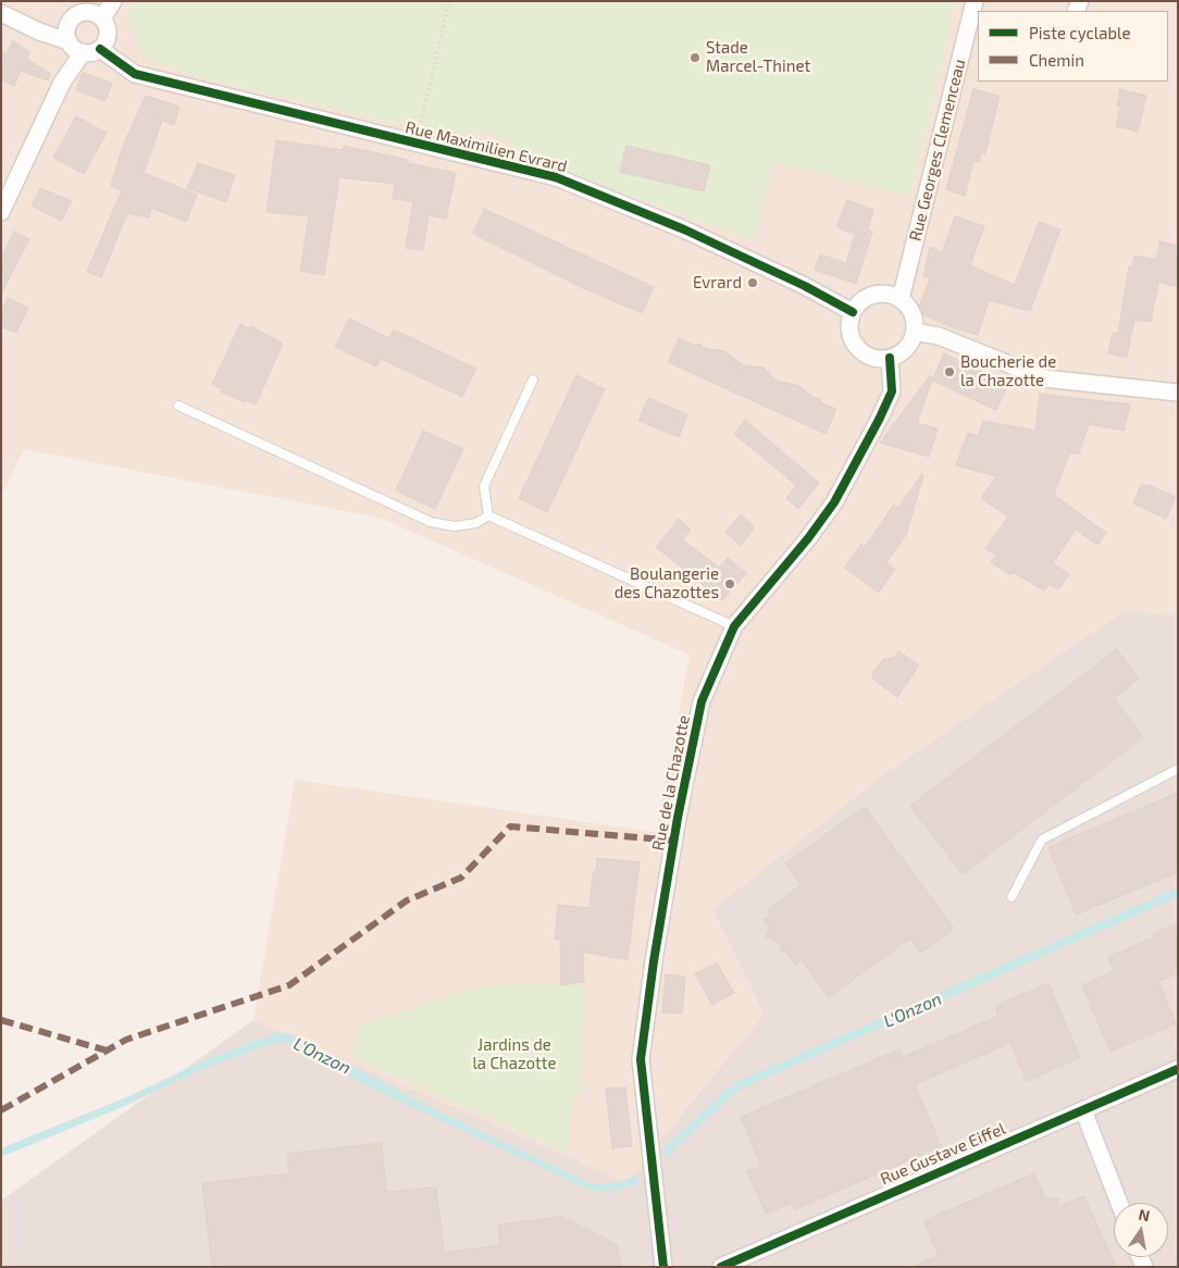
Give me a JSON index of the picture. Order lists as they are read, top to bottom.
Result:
{
  "streets": {
    "street": [
      "Rue Maximilien Evrard",
      "Rue Georges Clemenceau",
      "Rue de la Chazotte",
      "Rue Gustave Eiffel"
    ]
  },
  "crossings": [
    ["Rue Maximilien Evrard", "Rue Georges Clemenceau"],
    ["Rue Maximilien Evrard", "Rue de la Chazotte"],
    ["Rue Georges Clemenceau", "Rue de la Chazotte"]
  ],
  "water": ["L'Onzon"],
  "parks": ["Jardins de la Chazotte"],
  "places": [
    "Stade Marcel-Thinet",
    "Evrard",
    "Boucherie de la Chazotte",
    "Boulangerie des Chazottes"
  ],
  "legend": ["Piste cyclable", "Chemin"],
  "north": "top"
}
